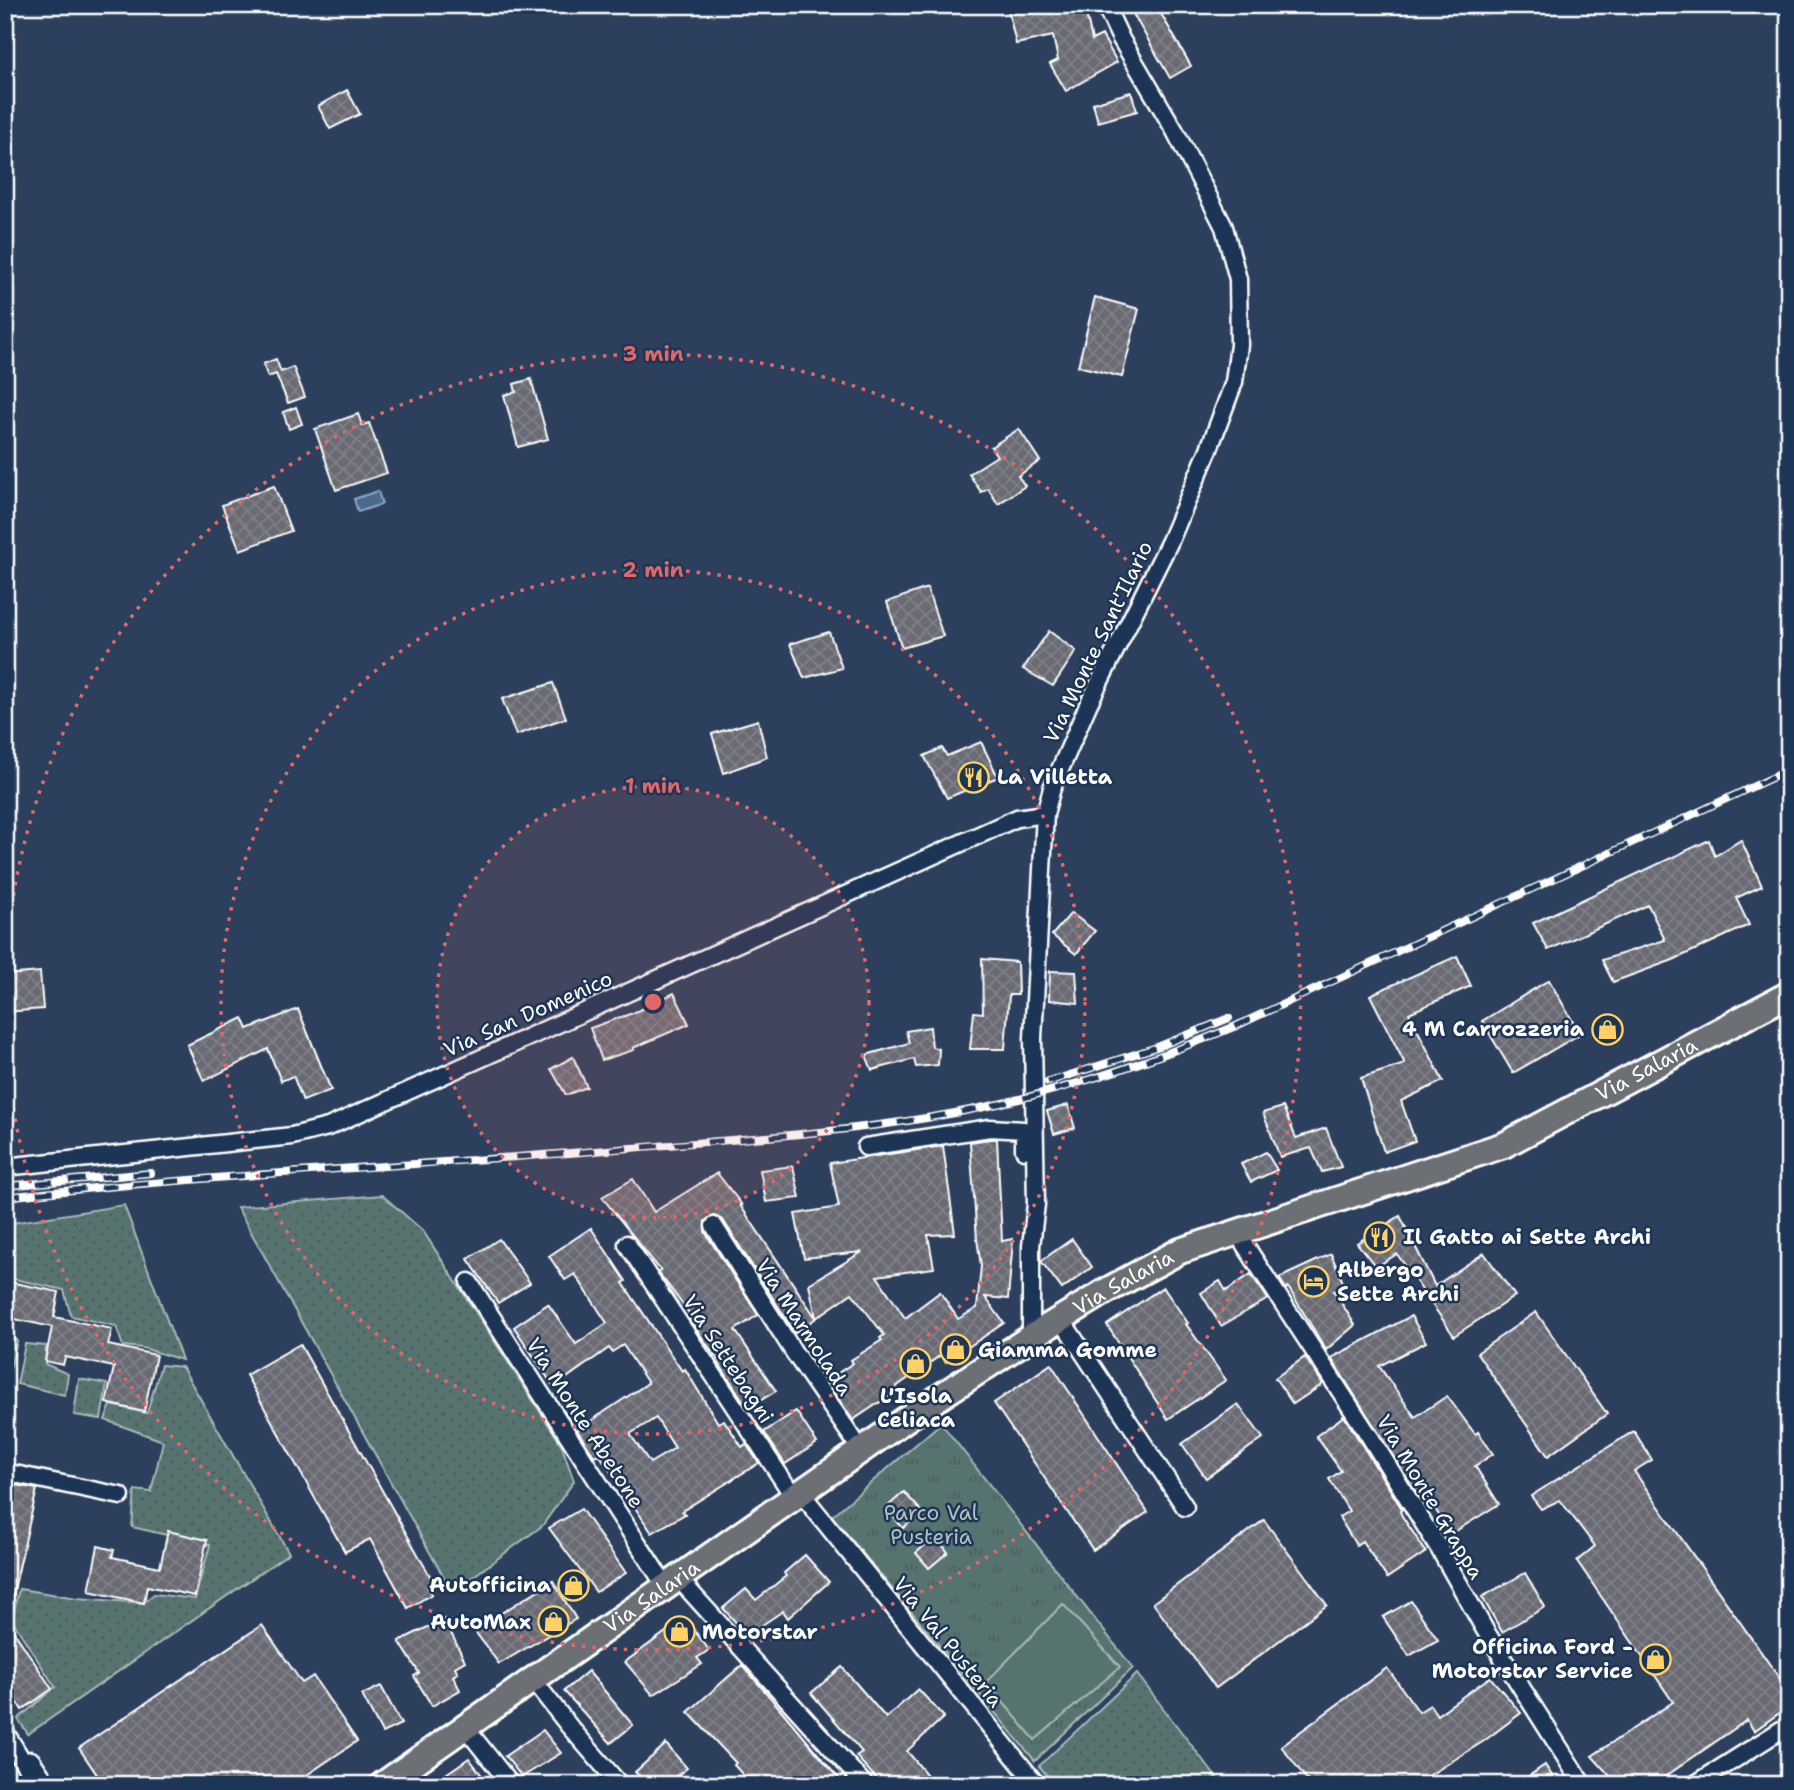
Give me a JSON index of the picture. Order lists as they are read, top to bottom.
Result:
{
  "streets": {
    "main road": ["Via Salaria"],
    "street": [
      "Via Monte Sant'Ilario",
      "Via San Domenico",
      "Via Marmolada",
      "Via Settebagni",
      "Via Monte Abetone",
      "Via Monte Grappa",
      "Via Val Pusteria"
    ]
  },
  "crossings": [
    ["Via Monte Sant'Ilario", "Via San Domenico"],
    ["Via Monte Sant'Ilario", "Via Salaria"],
    ["Via Salaria", "Via Marmolada"],
    ["Via Salaria", "Via Settebagni"],
    ["Via Salaria", "Via Monte Abetone"],
    ["Via Salaria", "Via Monte Grappa"],
    ["Via Salaria", "Via Val Pusteria"],
    ["Via Settebagni", "Via Val Pusteria"]
  ],
  "parks": ["Parco Val Pusteria"],
  "places": {
    "restaurant": ["La Villetta", "Il Gatto ai Sette Archi"],
    "shop": [
      "4 M Carrozzeria",
      "Giamma Gomme",
      "L'Isola Celiaca",
      "Autofficina",
      "AutoMax",
      "Motorstar",
      "Officina Ford - Motorstar Service"
    ],
    "hotel": ["Albergo Sette Archi"]
  },
  "rings": ["3 min", "2 min", "1 min"]
}
